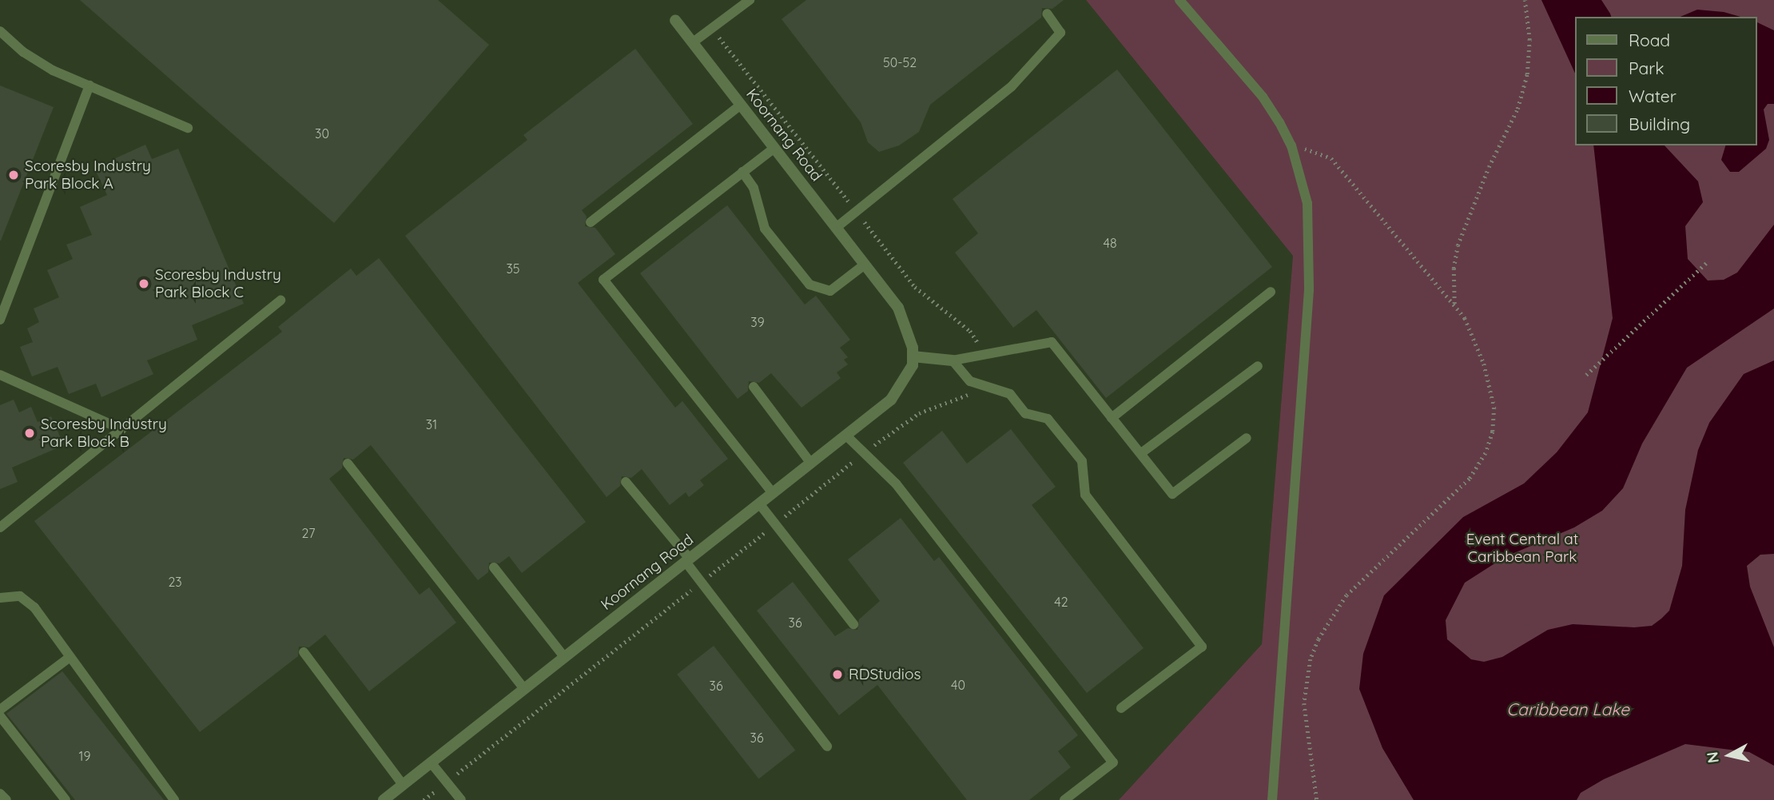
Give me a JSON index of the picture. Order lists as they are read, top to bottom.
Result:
{
  "streets": {
    "street": ["Koornang Road"]
  },
  "water": ["Caribbean Lake"],
  "parks": ["Event Central at Caribbean Park"],
  "places": [
    "Scoresby Industry Park Block A",
    "Scoresby Industry Park Block C",
    "Scoresby Industry Park Block B",
    "RDStudios"
  ],
  "house_numbers": [
    "50-52",
    "30",
    "48",
    "35",
    "39",
    "31",
    "27",
    "23",
    "42",
    "36",
    "40",
    "36",
    "36",
    "19"
  ],
  "legend": [
    "Road",
    "Park",
    "Water",
    "Building"
  ],
  "north": "left"
}
